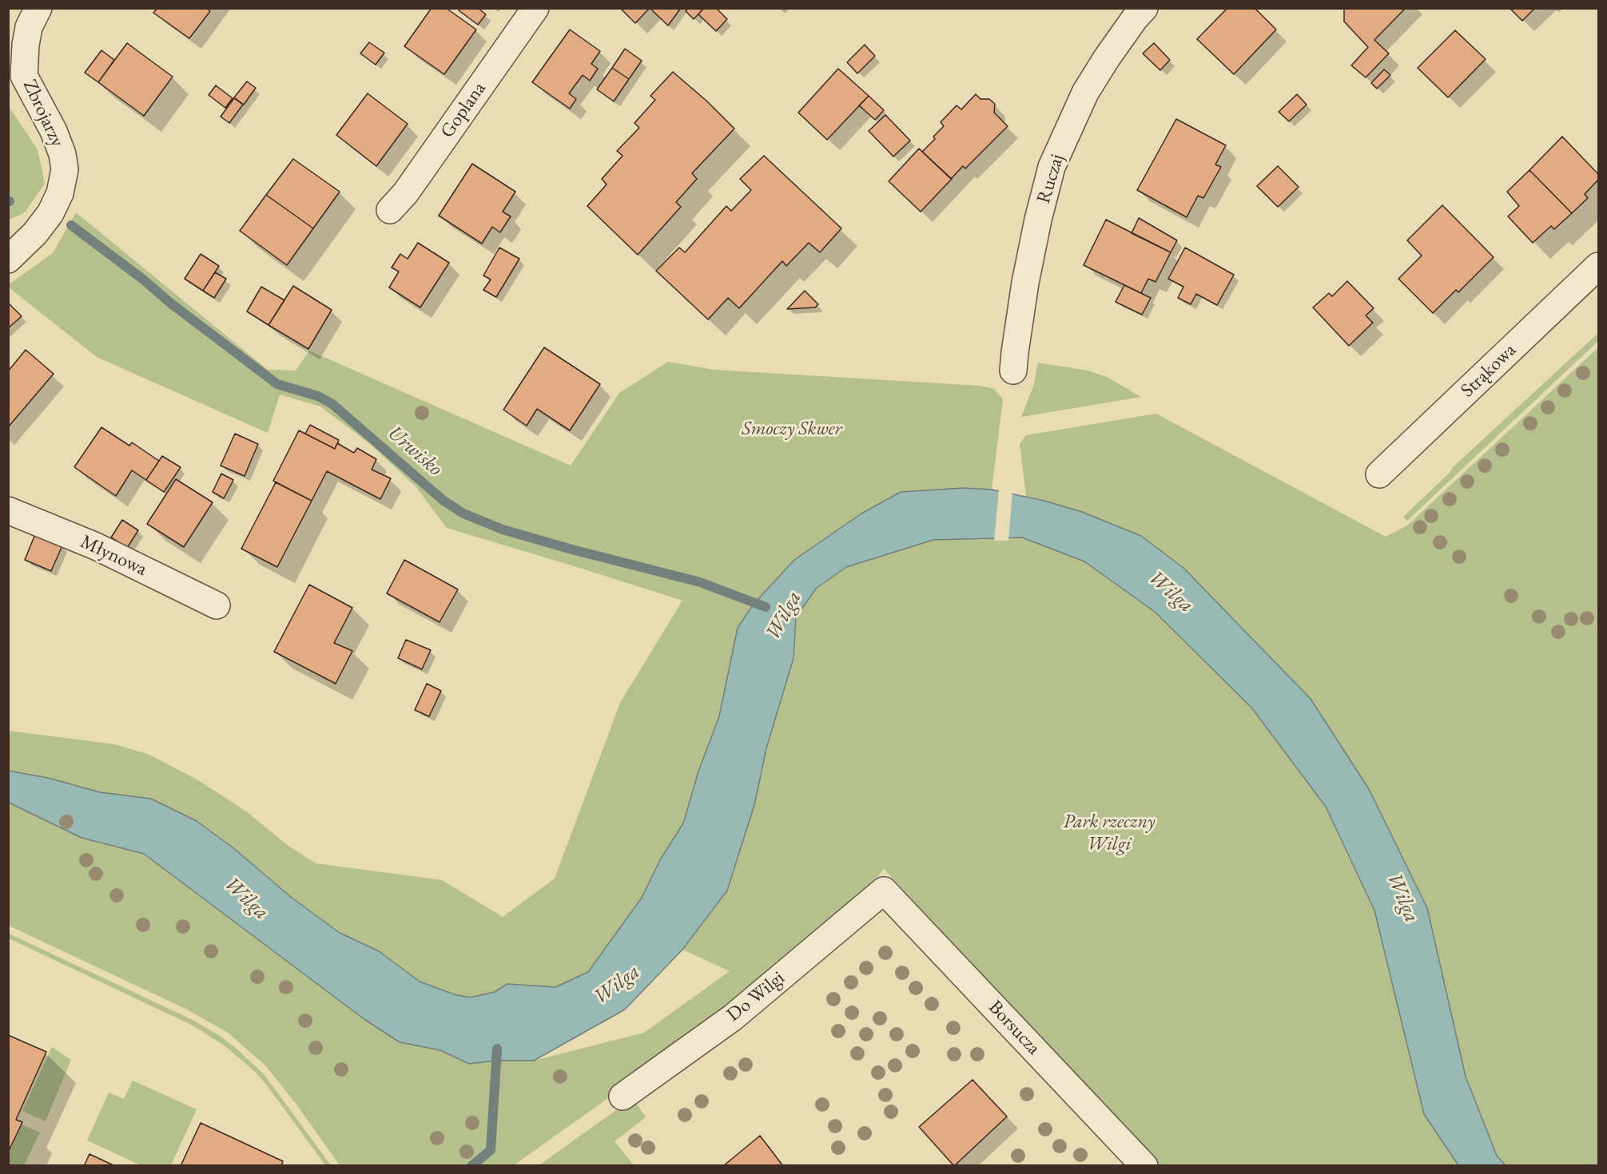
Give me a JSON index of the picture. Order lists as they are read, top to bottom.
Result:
{
  "streets": {
    "street": [
      "Goplana",
      "Zbrojarzy",
      "Ruczaj",
      "Strąkowa",
      "Młynowa",
      "Do Wilgi",
      "Borsucza"
    ]
  },
  "crossings": [
    ["Do Wilgi", "Borsucza"]
  ],
  "water": ["Urwisko", "Wilga"],
  "parks": ["Smoczy Skwer", "Park rzeczny Wilgi"]
}
